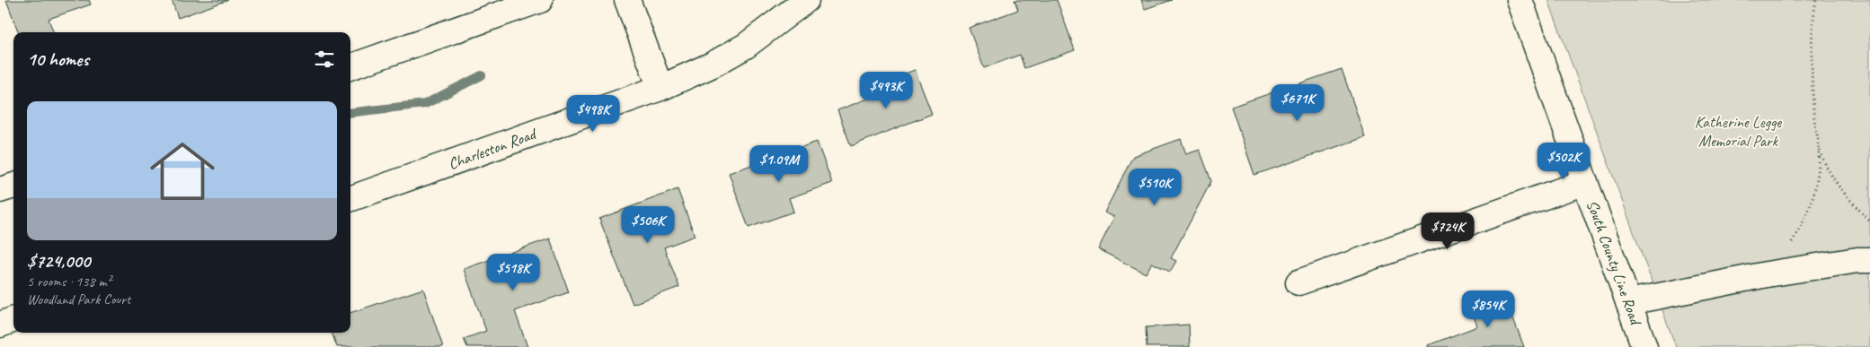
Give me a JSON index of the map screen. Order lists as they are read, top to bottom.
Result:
{
  "streets": {
    "street": ["Charleston Road", "South County Line Road"]
  },
  "parks": ["Katherine Legge Memorial Park"],
  "page": {
    "heading": "10 homes",
    "price": [
      "$493K",
      "$671K",
      "$498K",
      "$502K",
      "$1.09M",
      "$510K",
      "$506K",
      "$724K",
      "$518K",
      "$854K"
    ],
    "list": [
      {
        "name": "$724,000",
        "note": "5 rooms · 138 m² · Woodland Park Court"
      }
    ]
  }
}
